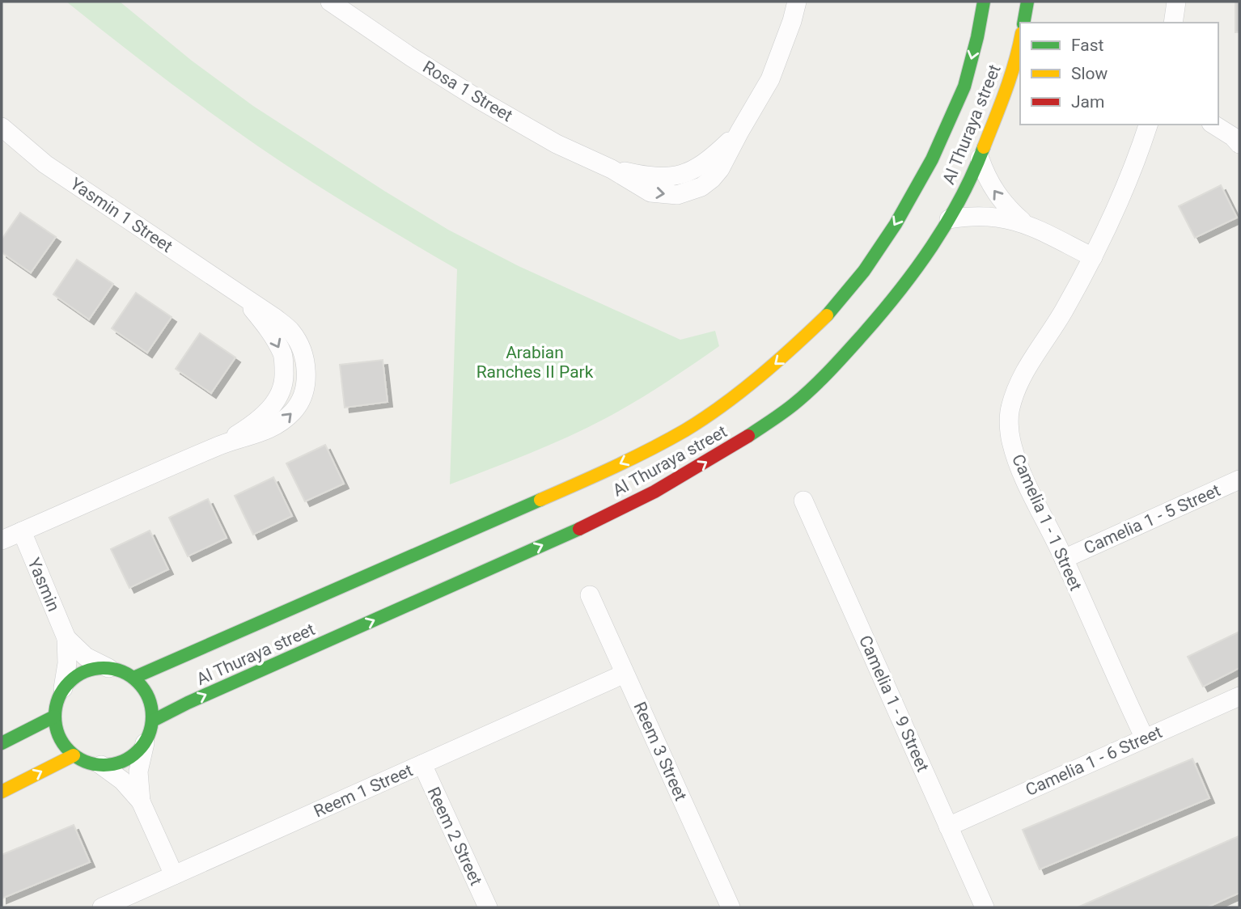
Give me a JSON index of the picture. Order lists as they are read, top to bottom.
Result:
{
  "streets": {
    "street": [
      "Rosa 1 Street",
      "Al Thuraya street",
      "Yasmin 1 Street",
      "Camelia 1 - 5 Street",
      "Camelia 1 - 1 Street",
      "Yasmin",
      "Camelia 1 - 9 Street",
      "Reem 3 Street",
      "Camelia 1 - 6 Street",
      "Reem 1 Street",
      "Reem 2 Street"
    ]
  },
  "crossings": [
    ["Al Thuraya street", "Yasmin"],
    ["Yasmin 1 Street", "Yasmin"],
    ["Camelia 1 - 5 Street", "Camelia 1 - 1 Street"],
    ["Camelia 1 - 1 Street", "Camelia 1 - 6 Street"],
    ["Camelia 1 - 9 Street", "Camelia 1 - 6 Street"],
    ["Reem 3 Street", "Reem 1 Street"],
    ["Reem 1 Street", "Reem 2 Street"]
  ],
  "parks": ["Arabian Ranches II Park"],
  "legend": ["Fast", "Slow", "Jam"]
}
